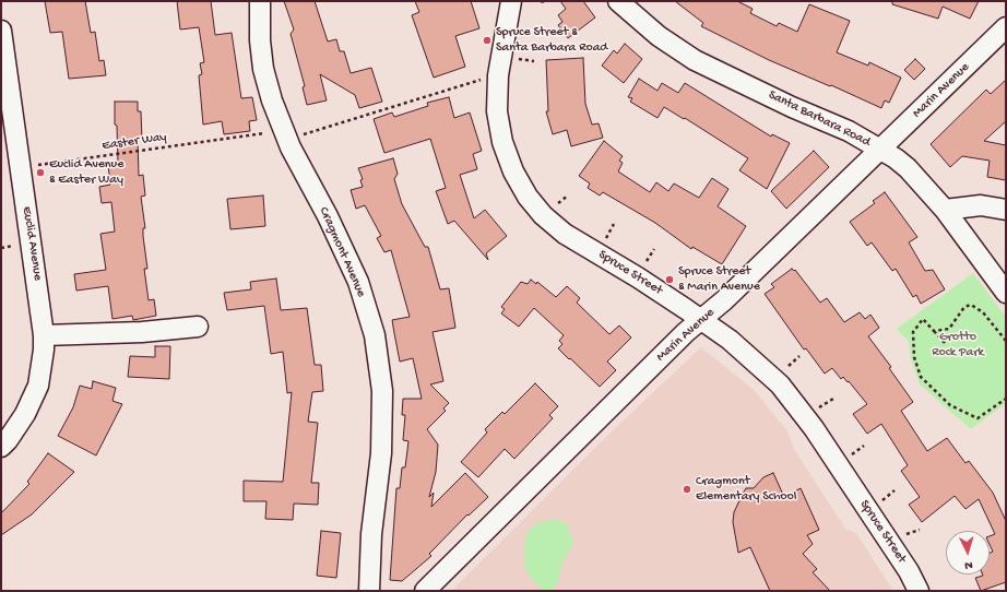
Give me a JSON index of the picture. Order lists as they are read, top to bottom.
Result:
{
  "streets": {
    "street": [
      "Marin Avenue",
      "Santa Barbara Road",
      "Euclid Avenue",
      "Cragmont Avenue",
      "Spruce Street"
    ],
    "path": ["Easter Way"]
  },
  "crossings": [
    ["Marin Avenue", "Santa Barbara Road"],
    ["Marin Avenue", "Spruce Street"],
    ["Easter Way", "Euclid Avenue"]
  ],
  "parks": ["Grotto Rock Park"],
  "places": [
    "Spruce Street & Santa Barbara Road",
    "Euclid Avenue & Easter Way",
    "Spruce Street & Marin Avenue",
    "Cragmont Elementary School"
  ],
  "north": "bottom"
}
